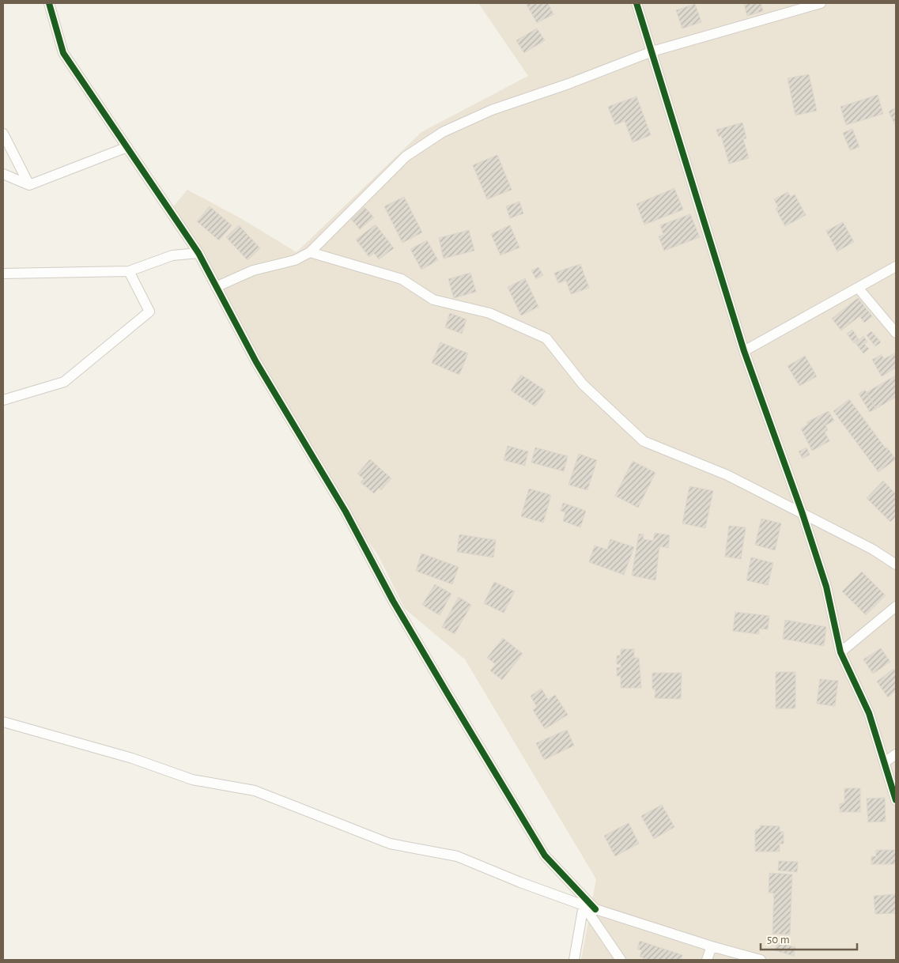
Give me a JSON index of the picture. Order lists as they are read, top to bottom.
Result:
{
  "scale_bar": "50 m"
}
